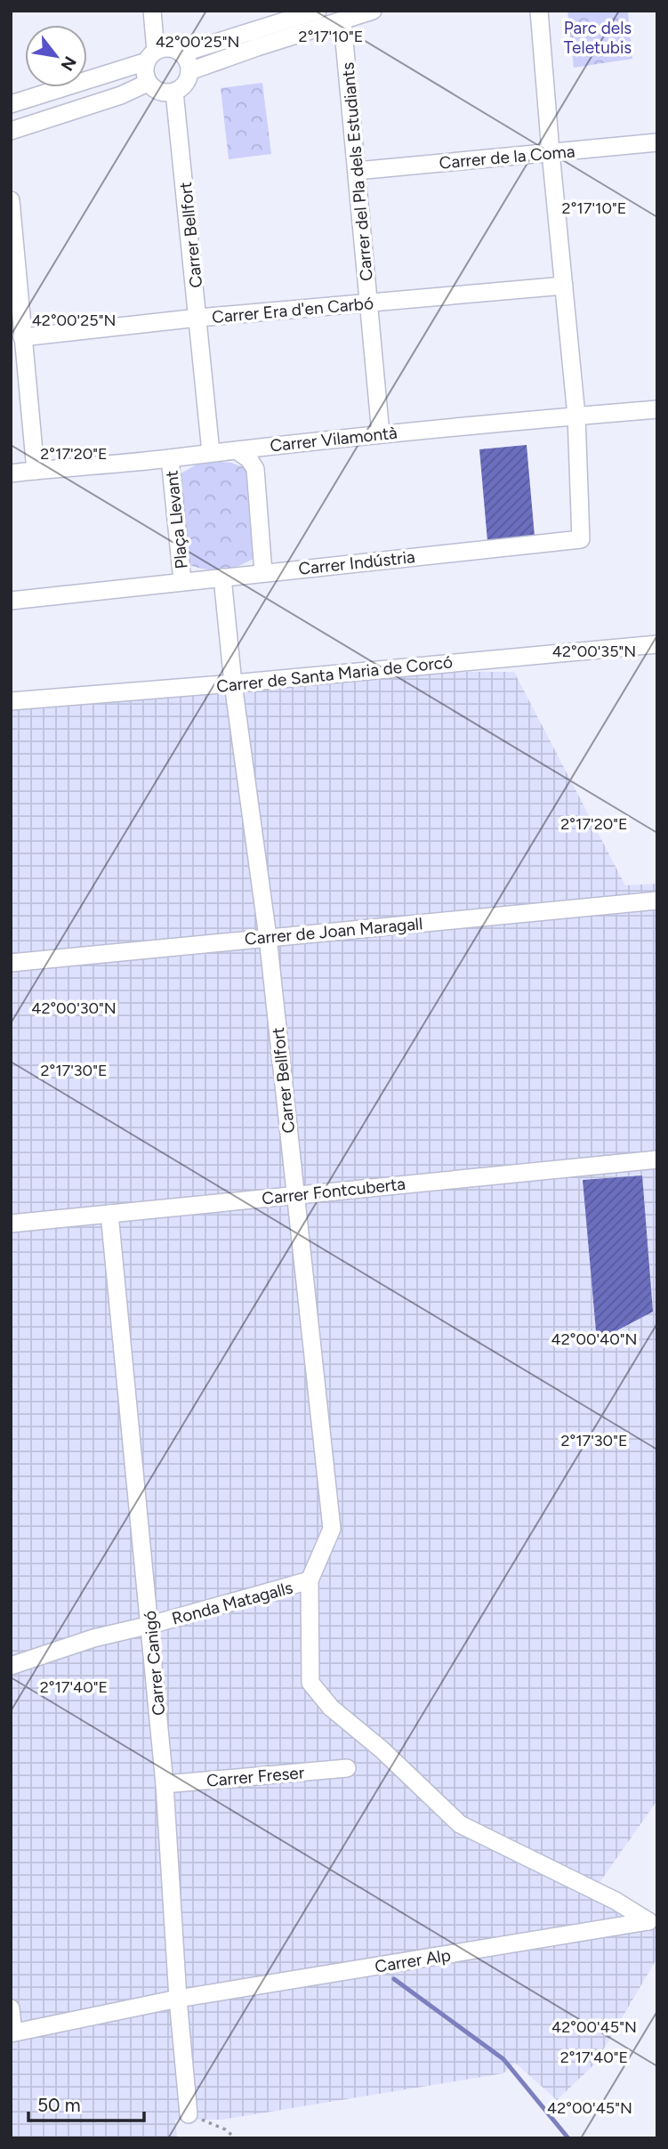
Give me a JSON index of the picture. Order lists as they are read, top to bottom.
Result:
{
  "streets": {
    "street": [
      "Carrer de la Coma",
      "Carrer del Pla dels Estudiants",
      "Carrer Bellfort",
      "Carrer Era d'en Carbó",
      "Carrer Vilamontà",
      "Plaça Llevant",
      "Carrer Indústria",
      "Carrer de Santa Maria de Corcó",
      "Carrer de Joan Maragall",
      "Carrer Fontcuberta",
      "Ronda Matagalls",
      "Carrer Canigó",
      "Carrer Freser",
      "Carrer Alp"
    ]
  },
  "crossings": [
    ["Carrer de la Coma", "Carrer del Pla dels Estudiants"],
    ["Carrer del Pla dels Estudiants", "Carrer Era d'en Carbó"],
    ["Carrer del Pla dels Estudiants", "Carrer Vilamontà"],
    ["Carrer Bellfort", "Carrer Era d'en Carbó"],
    ["Carrer Bellfort", "Carrer Vilamontà"],
    ["Carrer Bellfort", "Carrer Indústria"],
    ["Carrer Bellfort", "Carrer de Santa Maria de Corcó"],
    ["Carrer Bellfort", "Carrer de Joan Maragall"],
    ["Carrer Bellfort", "Carrer Fontcuberta"],
    ["Carrer Bellfort", "Ronda Matagalls"],
    ["Carrer Bellfort", "Carrer Alp"],
    ["Carrer Vilamontà", "Plaça Llevant"],
    ["Carrer Vilamontà", "Carrer Indústria"],
    ["Plaça Llevant", "Carrer Indústria"],
    ["Carrer Fontcuberta", "Carrer Canigó"],
    ["Ronda Matagalls", "Carrer Canigó"],
    ["Ronda Matagalls", "Carrer Alp"],
    ["Carrer Canigó", "Carrer Freser"],
    ["Carrer Canigó", "Carrer Alp"]
  ],
  "parks": ["Parc dels Teletubis"],
  "scale_bar": "50 m",
  "north": "bottom right",
  "coordinates": [
    "2°17'10\"E",
    "42°00'25\"N",
    "2°17'20\"E",
    "42°00'35\"N",
    "42°00'30\"N",
    "2°17'30\"E",
    "42°00'40\"N",
    "2°17'40\"E",
    "42°00'45\"N"
  ]
}
